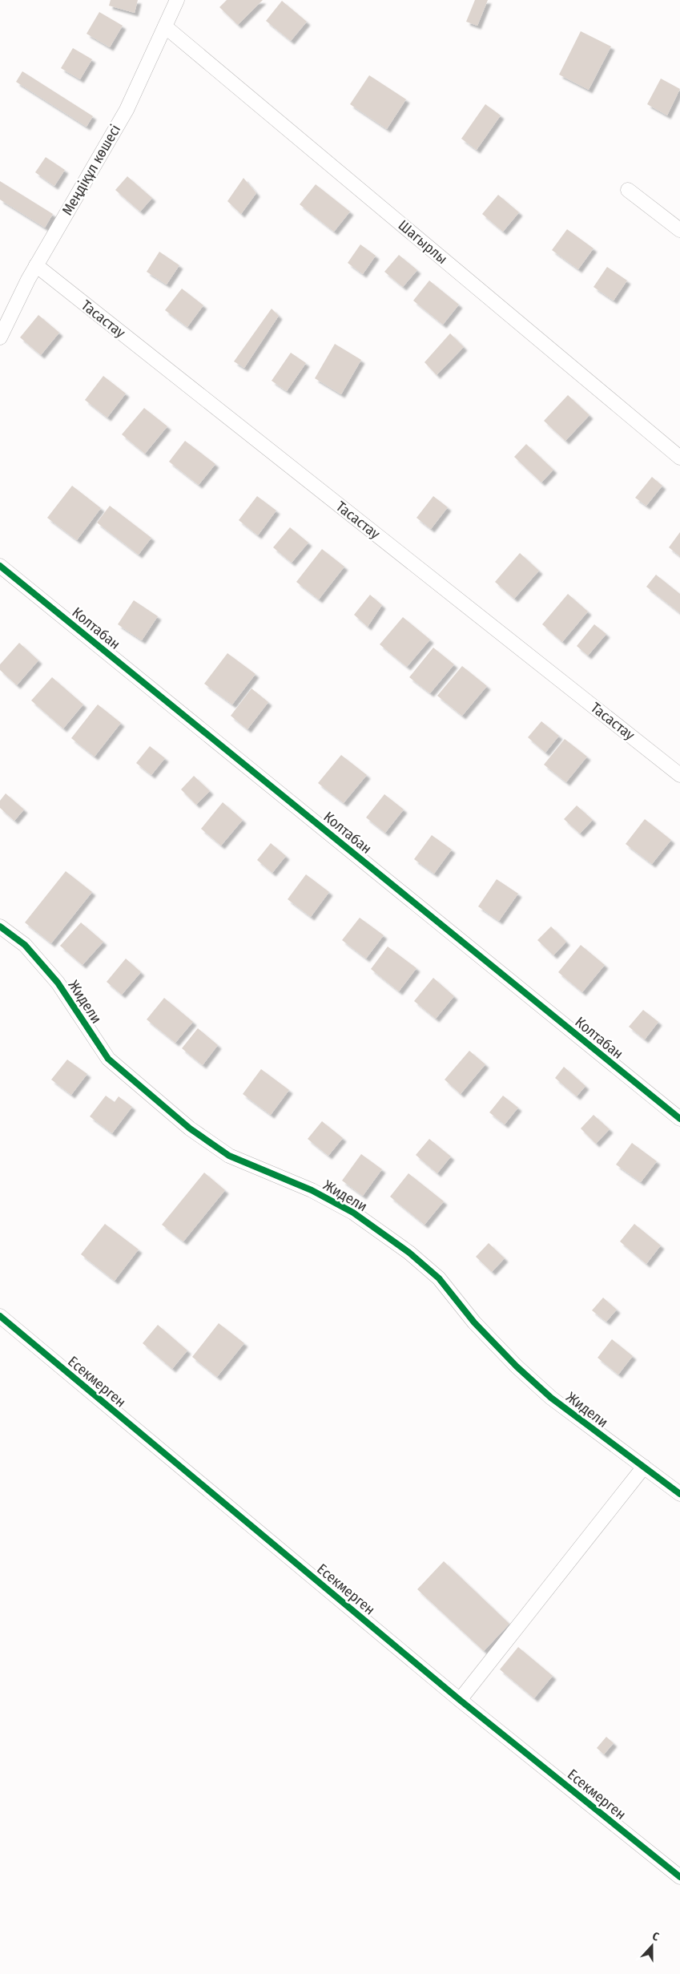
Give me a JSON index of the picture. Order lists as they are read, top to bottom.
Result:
{
  "streets": {
    "street": [
      "Меңдіқұл көшесі",
      "Шагырлы",
      "Тасастау",
      "Колтабан",
      "Жидели",
      "Eсекмерген"
    ]
  },
  "crossings": [
    ["Меңдіқұл көшесі", "Шагырлы"],
    ["Меңдіқұл көшесі", "Тасастау"]
  ],
  "north": "top"
}
